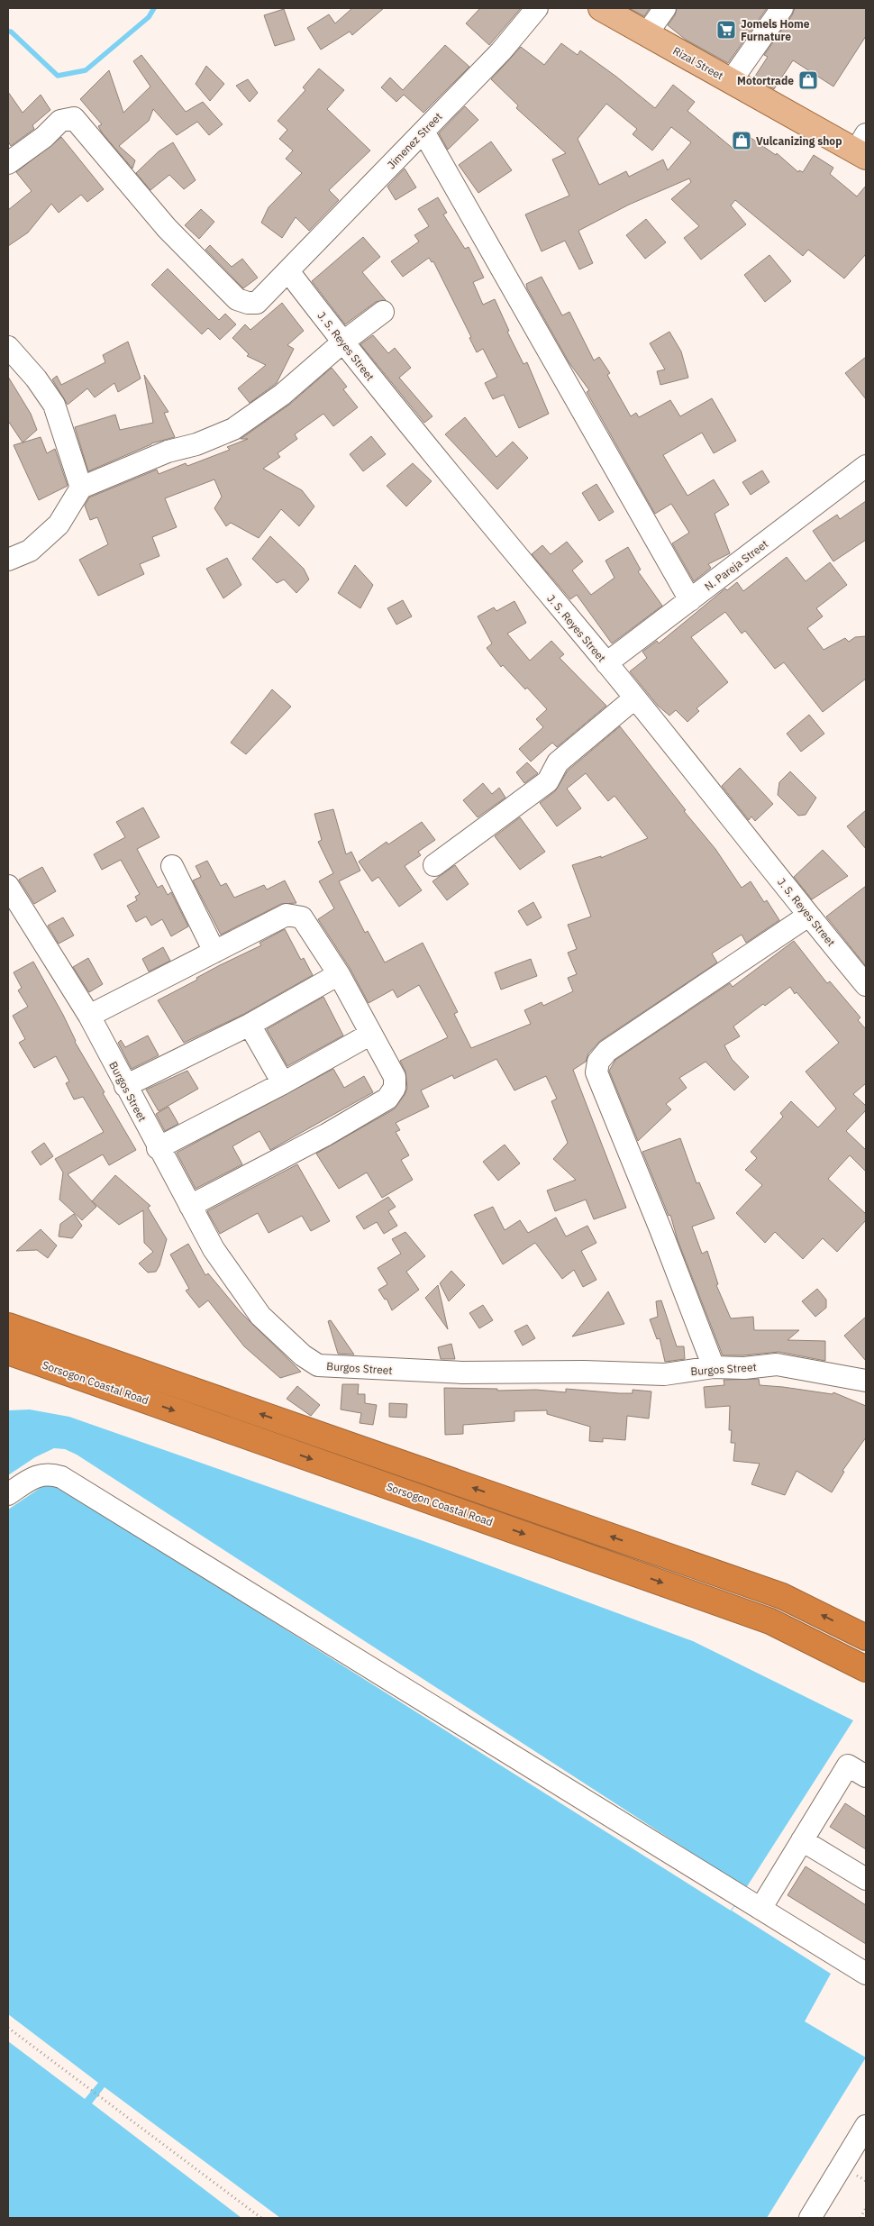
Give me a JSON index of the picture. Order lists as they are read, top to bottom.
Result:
{
  "streets": {
    "highway": ["Sorsogon Coastal Road"],
    "main road": ["Rizal Street"],
    "street": [
      "Jimenez Street",
      "J. S. Reyes Street",
      "N. Pareja Street",
      "Burgos Street"
    ]
  },
  "crossings": [
    ["Jimenez Street", "J. S. Reyes Street"],
    ["J. S. Reyes Street", "N. Pareja Street"]
  ],
  "places": {
    "supermarket": ["Jomels Home Furnature"],
    "shop": ["Motortrade", "Vulcanizing shop"]
  }
}
